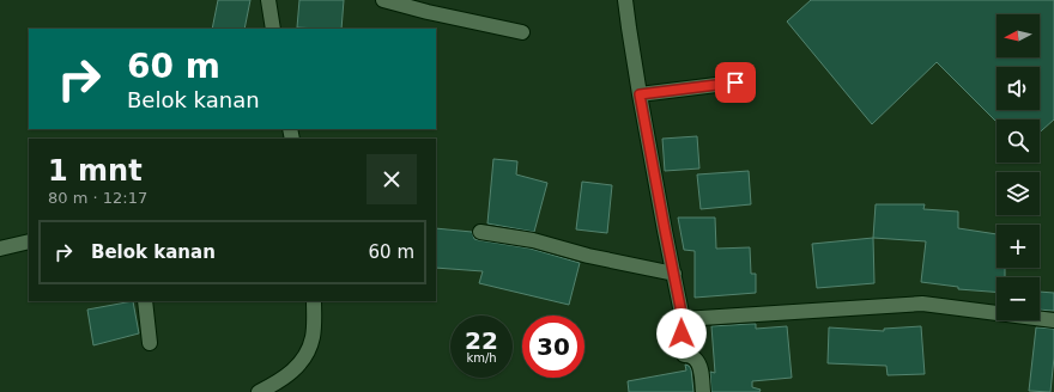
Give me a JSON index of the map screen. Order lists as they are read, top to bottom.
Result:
{
  "north": "left",
  "page": {
    "map_buttons": ["+", "−"],
    "turn": ["60 m", "Belok kanan"],
    "heading": ["1 mnt", "80 m · 12:17"],
    "list": [
      {
        "name": "Belok kanan",
        "value": "60 m"
      }
    ],
    "speed": "22 km/h",
    "limit": "30"
  }
}
